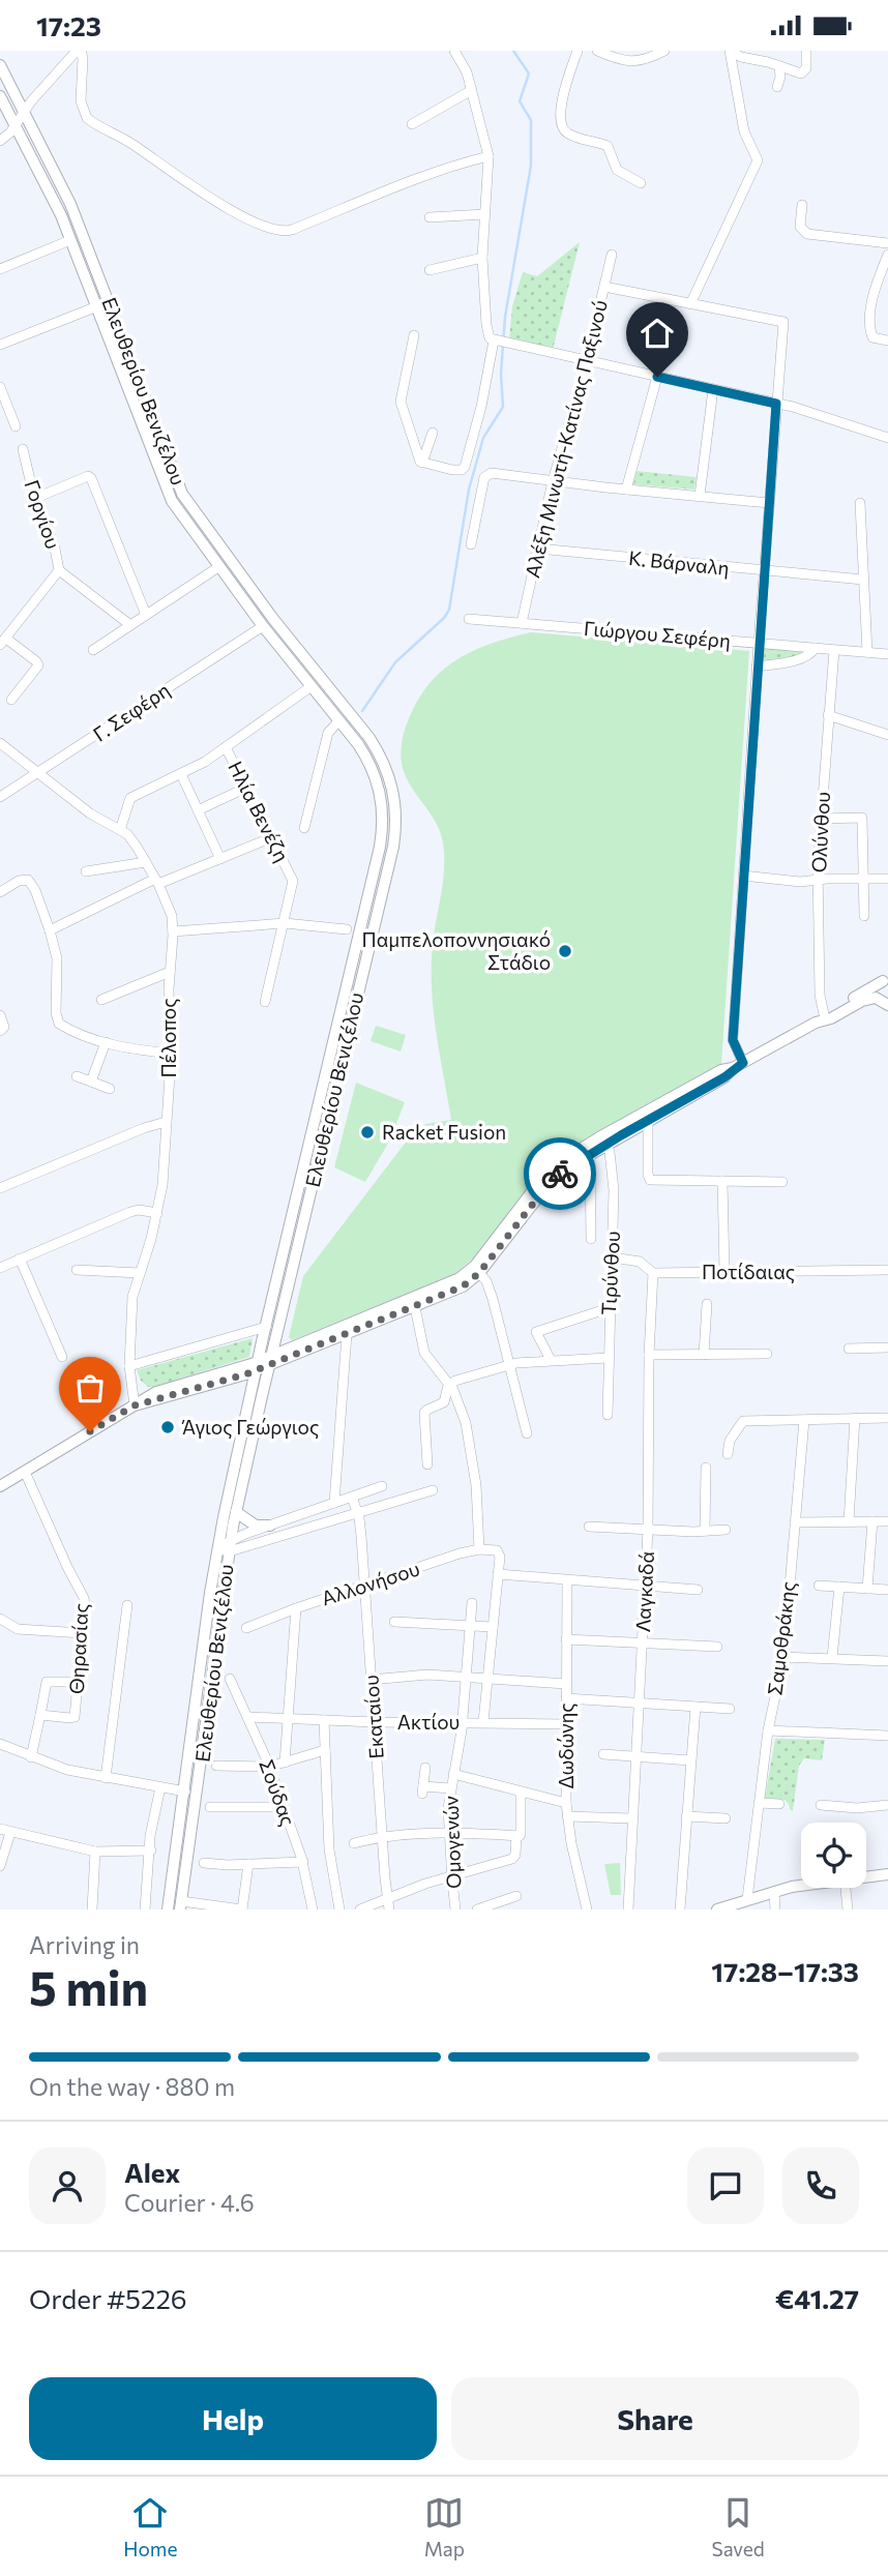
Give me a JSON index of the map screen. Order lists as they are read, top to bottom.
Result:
{
  "streets": {
    "main road": ["Ελευθερίου Βενιζέλου"],
    "street": [
      "Αλέξη Μινωτή-Κατίνας Παξινού",
      "Γοργίου",
      "Κ. Βάρναλη",
      "Γιώργου Σεφέρη",
      "Γ. Σεφέρη",
      "Ηλία Βενέζη",
      "Ολύνθου",
      "Πέλοπος",
      "Ποτίδαιας",
      "Τιρύνθου",
      "Αλλονήσου",
      "Λαγκαδά",
      "Σαμοθράκης",
      "Θηρασίας",
      "Εκαταίου",
      "Ακτίου",
      "Δωδώνης",
      "Σούδας",
      "Ομογενών"
    ]
  },
  "crossings": [
    ["Ελευθερίου Βενιζέλου", "Γ. Σεφέρη"],
    ["Αλέξη Μινωτή-Κατίνας Παξινού", "Κ. Βάρναλη"],
    ["Αλέξη Μινωτή-Κατίνας Παξινού", "Γιώργου Σεφέρη"],
    ["Γιώργου Σεφέρη", "Ολύνθου"],
    ["Γ. Σεφέρη", "Πέλοπος"],
    ["Ποτίδαιας", "Τιρύνθου"],
    ["Ποτίδαιας", "Λαγκαδά"],
    ["Αλλονήσου", "Εκαταίου"],
    ["Εκαταίου", "Ακτίου"],
    ["Ακτίου", "Δωδώνης"],
    ["Ακτίου", "Σούδας"],
    ["Ακτίου", "Ομογενών"]
  ],
  "places": ["Παμπελοποννησιακό Στάδιο", "Racket Fusion", "Άγιος Γεώργιος"],
  "page": {
    "status": "17:23",
    "heading": ["5 min", "Arriving in", "17:28–17:33"],
    "panel": [
      "Alex",
      "Courier · 4.6",
      "Order #5226",
      "€41.27"
    ],
    "bar": "On the way · 880 m",
    "buttons": ["Help", "Share"],
    "tabs": ["Home", "Map", "Saved"]
  }
}
